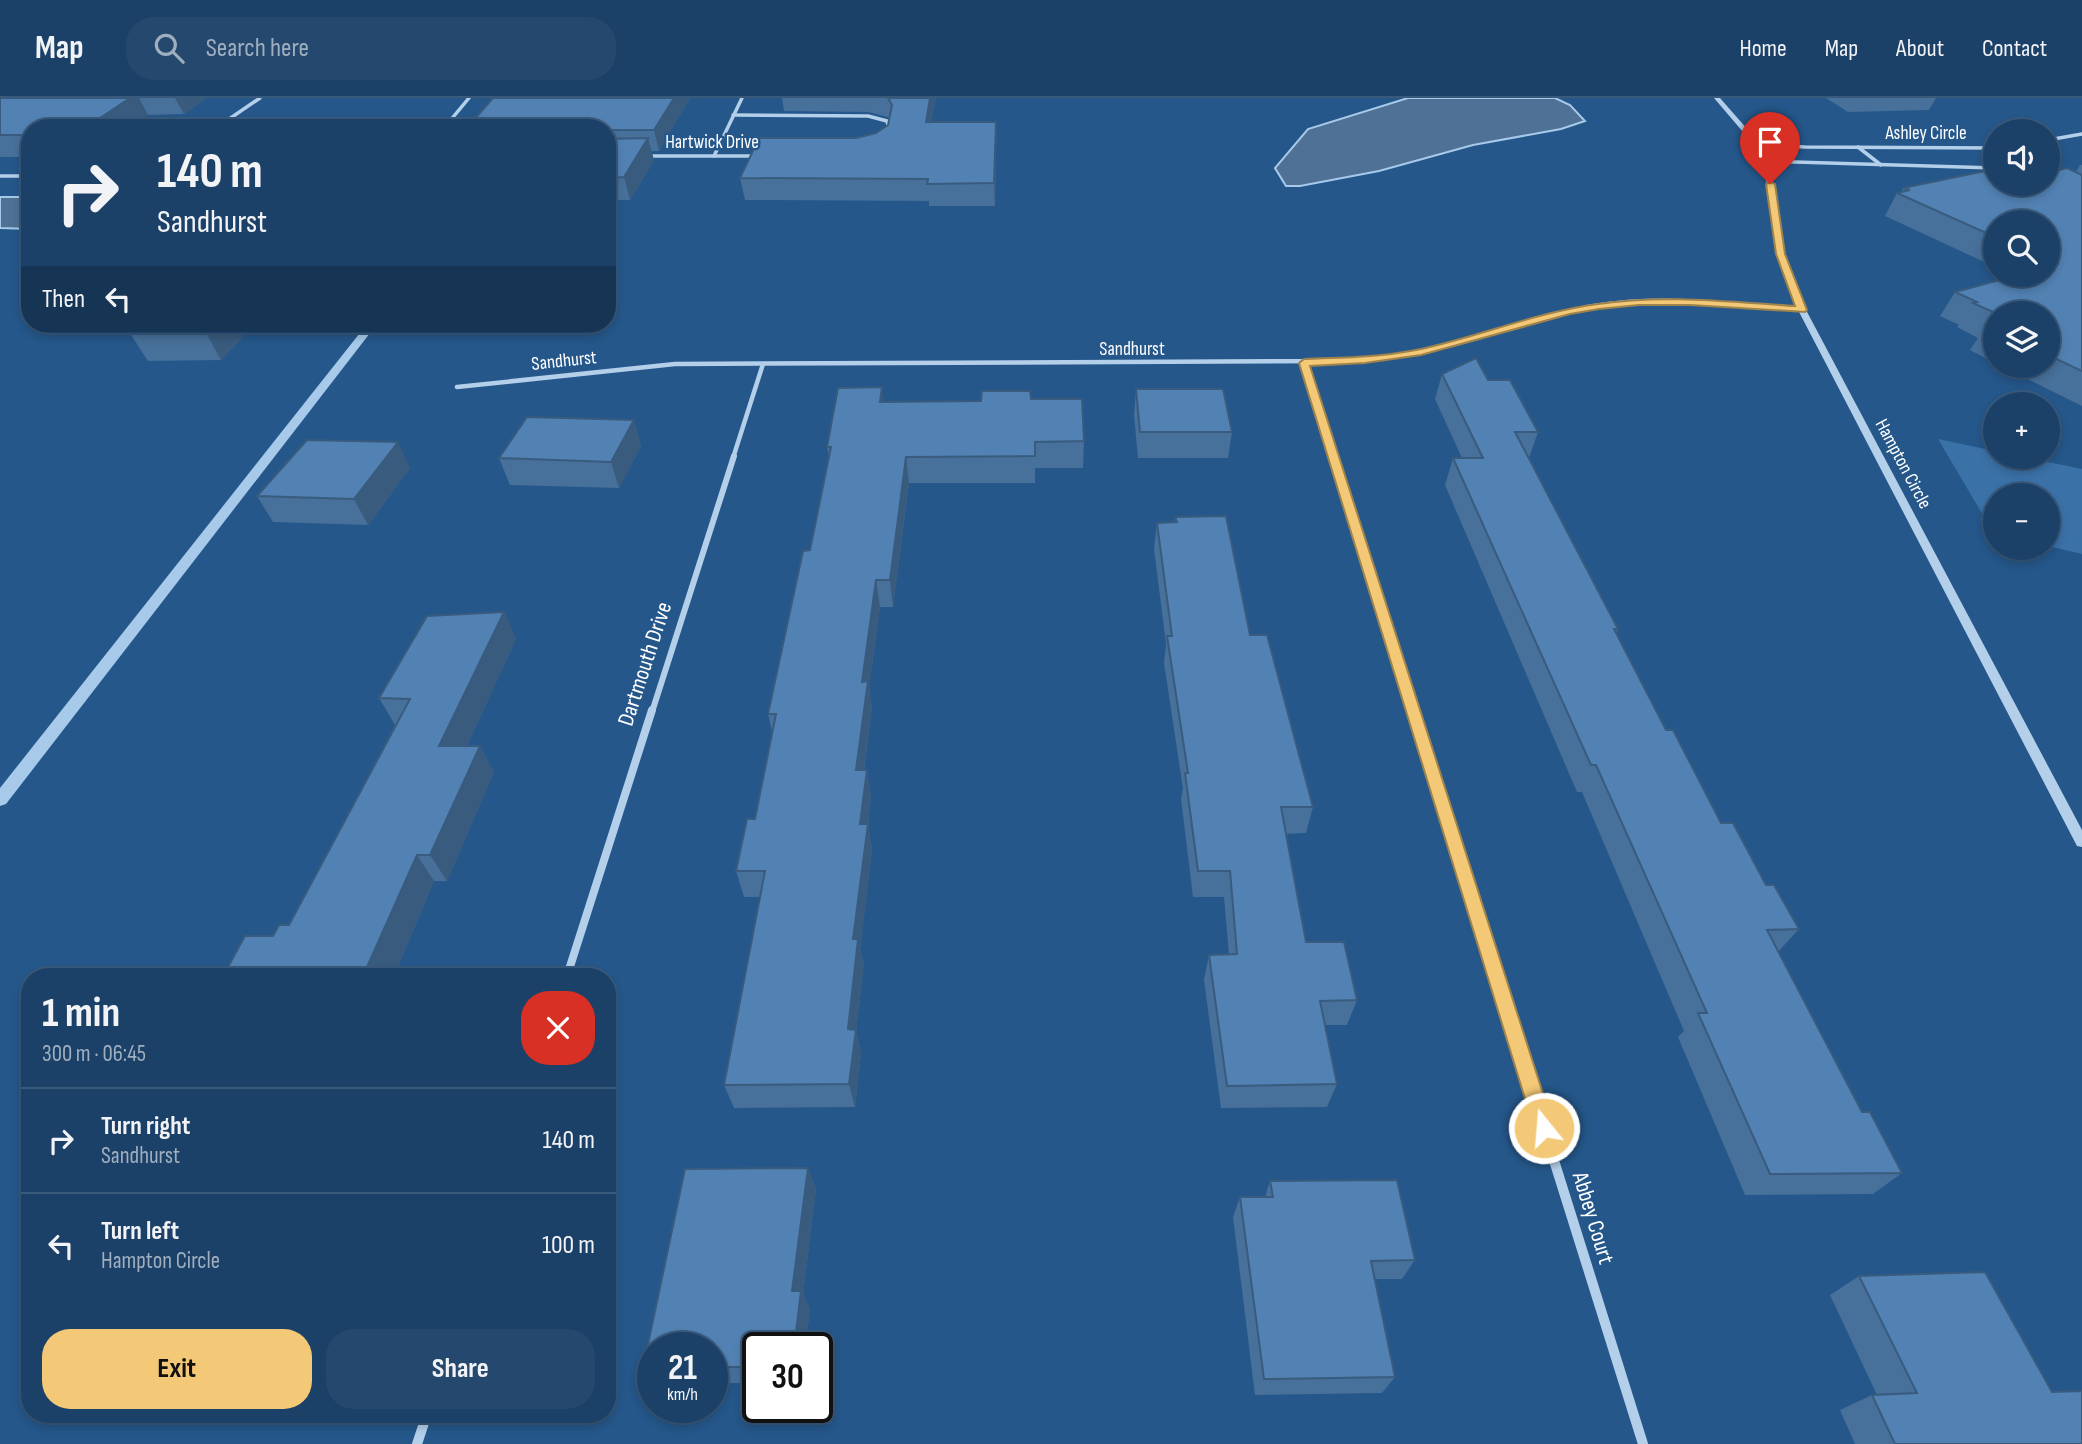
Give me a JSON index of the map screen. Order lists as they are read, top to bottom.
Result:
{
  "streets": {
    "street": [
      "Ashley Circle",
      "Hartwick Drive",
      "Sandhurst",
      "Hampton Circle",
      "Dartmouth Drive",
      "Abbey Court"
    ]
  },
  "crossings": [
    ["Ashley Circle", "Hampton Circle"],
    ["Sandhurst", "Hampton Circle"],
    ["Sandhurst", "Dartmouth Drive"],
    ["Sandhurst", "Abbey Court"]
  ],
  "page": {
    "header": "Map",
    "search": "Search here",
    "nav": [
      "Home",
      "Map",
      "About",
      "Contact"
    ],
    "map_buttons": ["+", "−"],
    "turn": ["140 m", "Sandhurst"],
    "then": "Then",
    "heading": ["1 min", "300 m · 06:45"],
    "list": [
      {
        "name": "Turn right",
        "note": "Sandhurst",
        "value": "140 m"
      },
      {
        "name": "Turn left",
        "note": "Hampton Circle",
        "value": "100 m"
      }
    ],
    "buttons": ["Exit", "Share"],
    "speed": "21 km/h",
    "limit": "30"
  }
}
